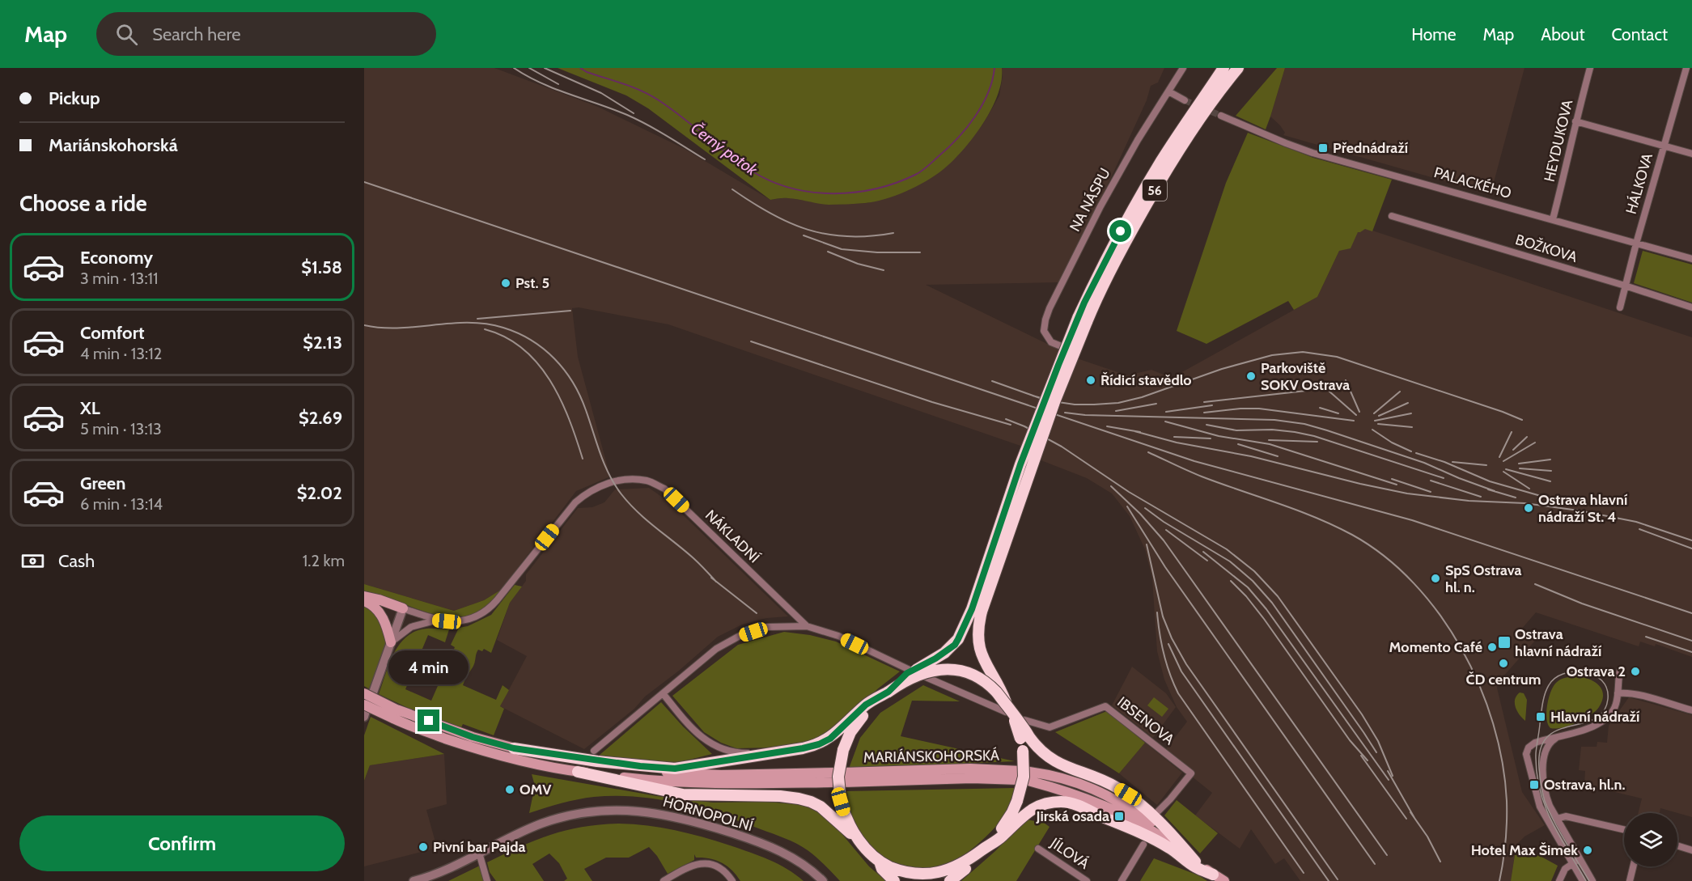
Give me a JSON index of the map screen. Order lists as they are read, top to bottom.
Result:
{
  "streets": {
    "highway": ["56"],
    "main road": ["MARIÁNSKOHORSKÁ"],
    "street": [
      "HEYDUKOVA",
      "PALACKÉHO",
      "HÁLKOVA",
      "NA NÁSPU",
      "BOŽKOVA",
      "NÁKLADNÍ",
      "IBSENOVA",
      "HORNOPOLNÍ",
      "JÍLOVÁ"
    ]
  },
  "crossings": [
    ["HEYDUKOVA", "PALACKÉHO"],
    ["PALACKÉHO", "HÁLKOVA"],
    ["HÁLKOVA", "BOŽKOVA"]
  ],
  "water": ["Černý potok"],
  "places": {
    "transit": [
      "Přednádraží",
      "Ostrava hlavní nádraží",
      "Hlavní nádraží",
      "Ostrava, hl.n.",
      "Jirská osada"
    ],
    "other": [
      "Pst. 5",
      "Parkoviště SOKV Ostrava",
      "Řídicí stavědlo",
      "Ostrava hlavní nádraží St. 4",
      "SpS Ostrava hl. n.",
      "Momento Café",
      "ČD centrum",
      "Ostrava 2",
      "OMV",
      "Pivní bar Pajda",
      "Hotel Max Šimek"
    ]
  },
  "page": {
    "header": "Map",
    "search": "Search here",
    "nav": [
      "Home",
      "Map",
      "About",
      "Contact"
    ],
    "banner": ["Pickup", "Mariánskohorská"],
    "heading": "Choose a ride",
    "list": [
      {
        "name": "Economy",
        "note": "3 min · 13:11",
        "value": "$1.58"
      },
      {
        "name": "Comfort",
        "note": "4 min · 13:12",
        "value": "$2.13"
      },
      {
        "name": "XL",
        "note": "5 min · 13:13",
        "value": "$2.69"
      },
      {
        "name": "Green",
        "note": "6 min · 13:14",
        "value": "$2.02"
      }
    ],
    "pay": ["Cash", "1.2 km"],
    "bubble": "4 min",
    "buttons": "Confirm"
  }
}
